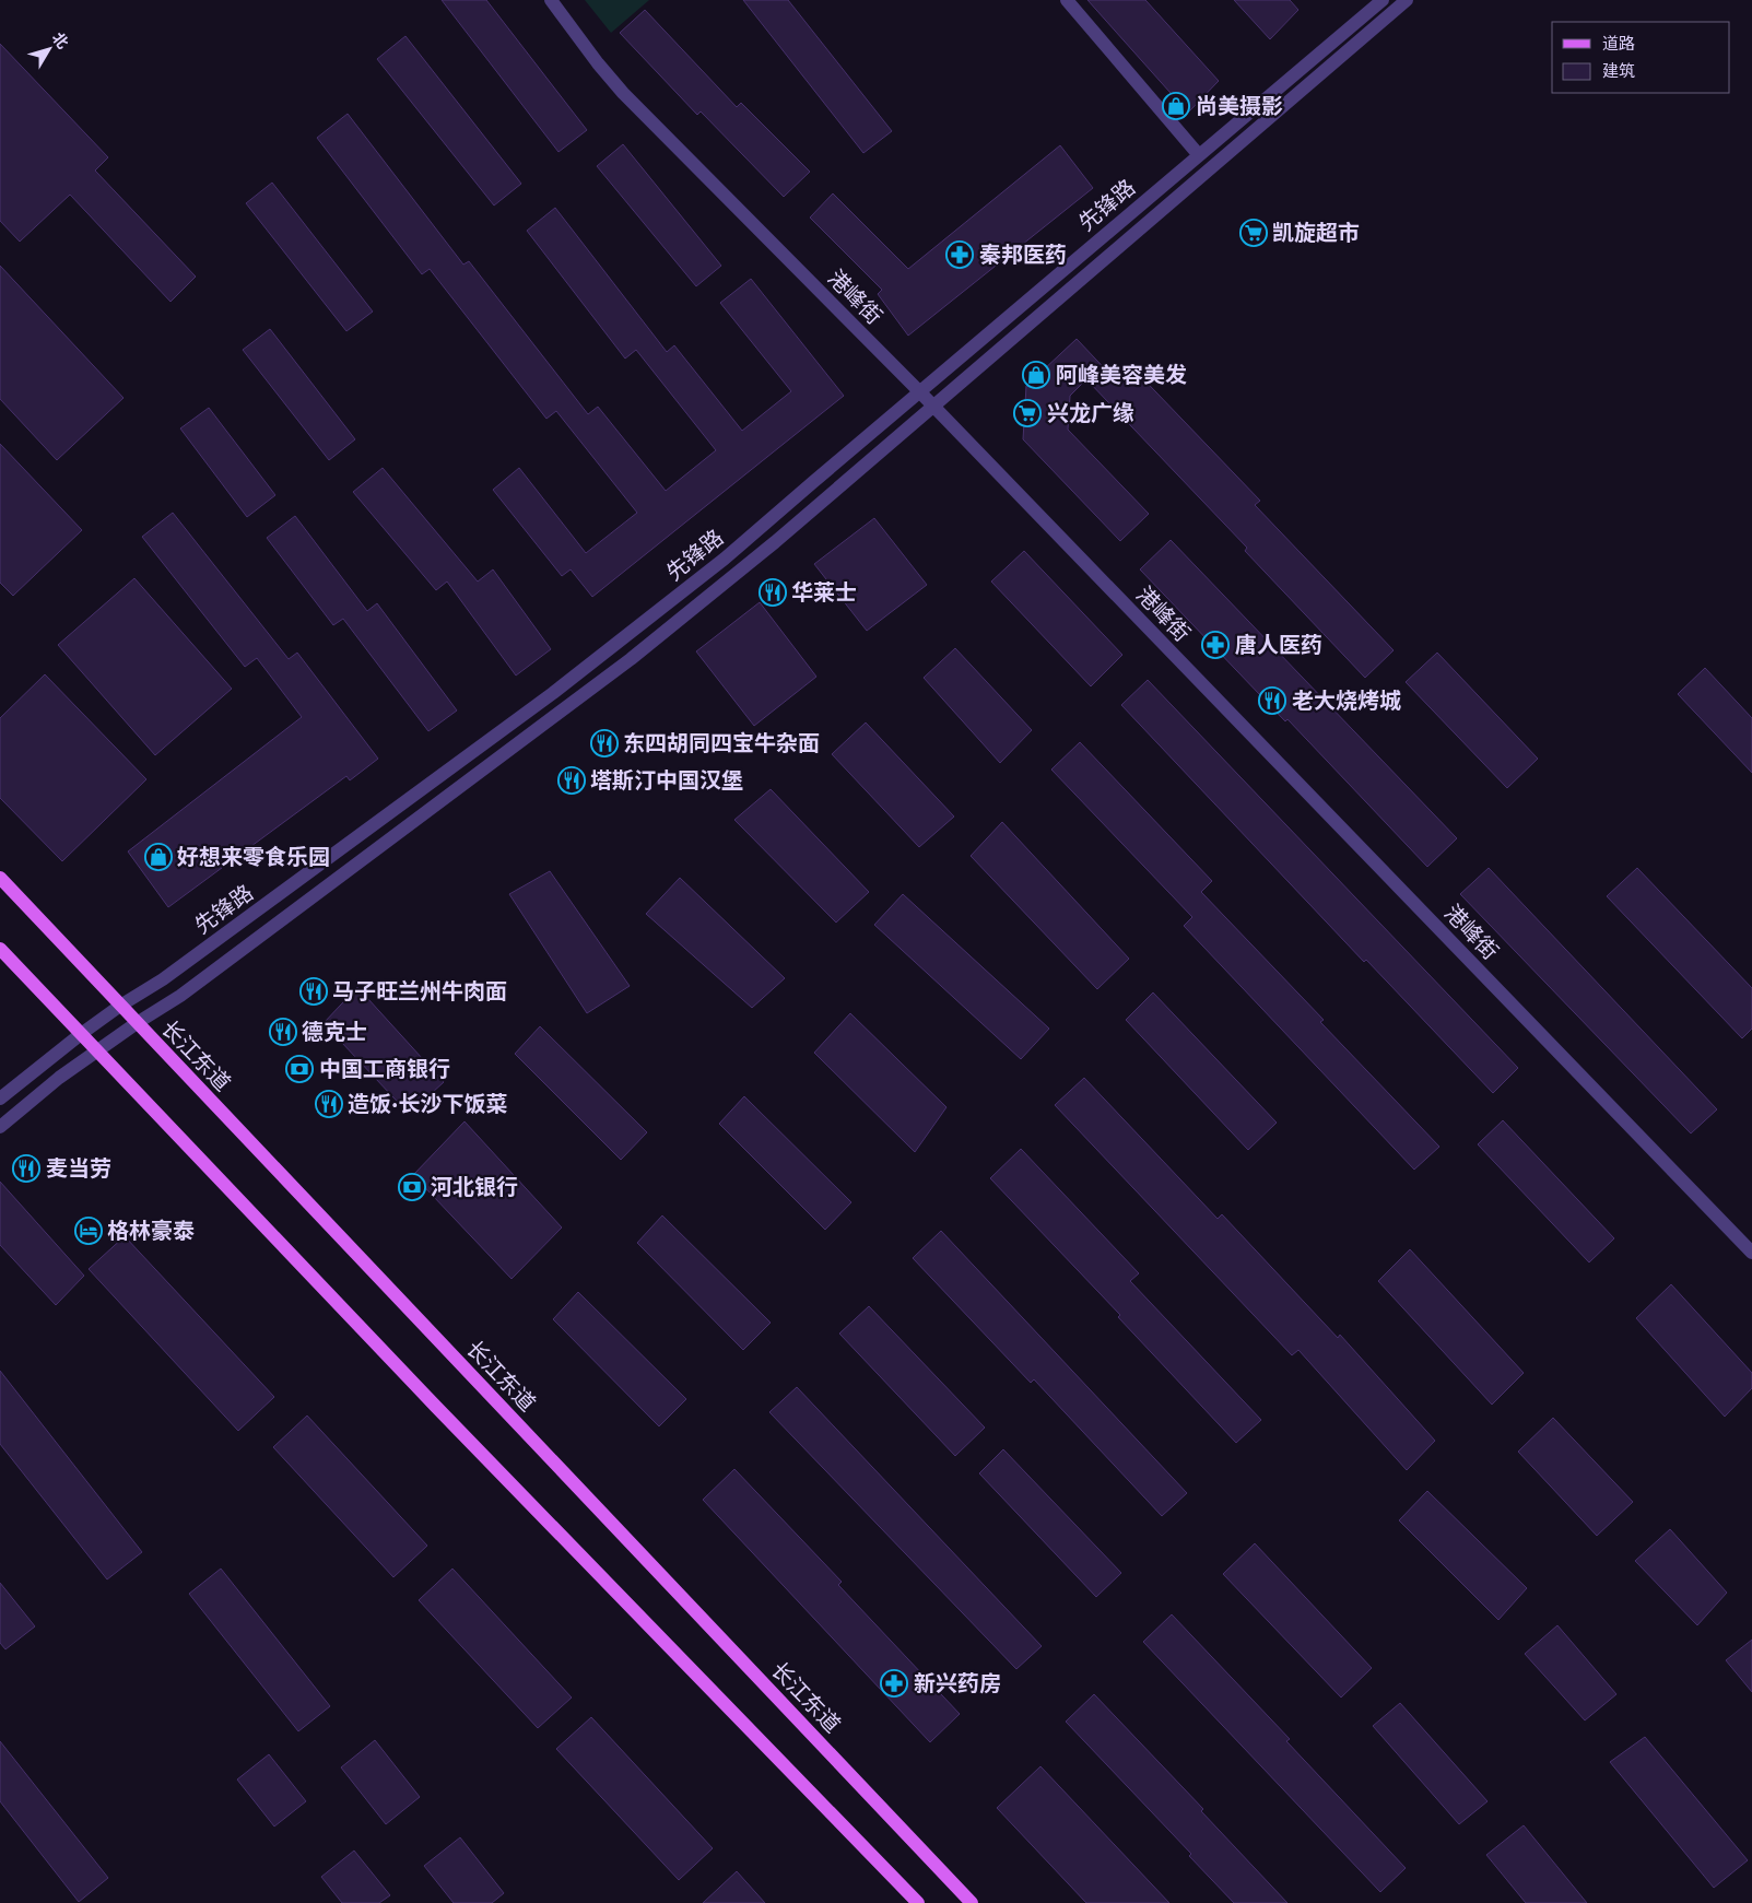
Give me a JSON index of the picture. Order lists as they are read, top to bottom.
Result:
{
  "streets": {
    "main road": ["长江东道"],
    "street": ["先锋路", "港峰街"]
  },
  "crossings": [
    ["先锋路", "港峰街"],
    ["先锋路", "长江东道"]
  ],
  "places": {
    "shop": ["尚美摄影", "阿峰美容美发", "好想来零食乐园"],
    "supermarket": ["凯旋超市", "兴龙广缘"],
    "pharmacy": ["秦邦医药", "唐人医药", "新兴药房"],
    "restaurant": [
      "华莱士",
      "老大烧烤城",
      "东四胡同四宝牛杂面",
      "塔斯汀中国汉堡",
      "马子旺兰州牛肉面",
      "德克士",
      "造饭·长沙下饭菜",
      "麦当劳"
    ],
    "bank": ["中国工商银行", "河北银行"],
    "hotel": ["格林豪泰"]
  },
  "legend": ["道路", "建筑"],
  "north": "top right"
}
